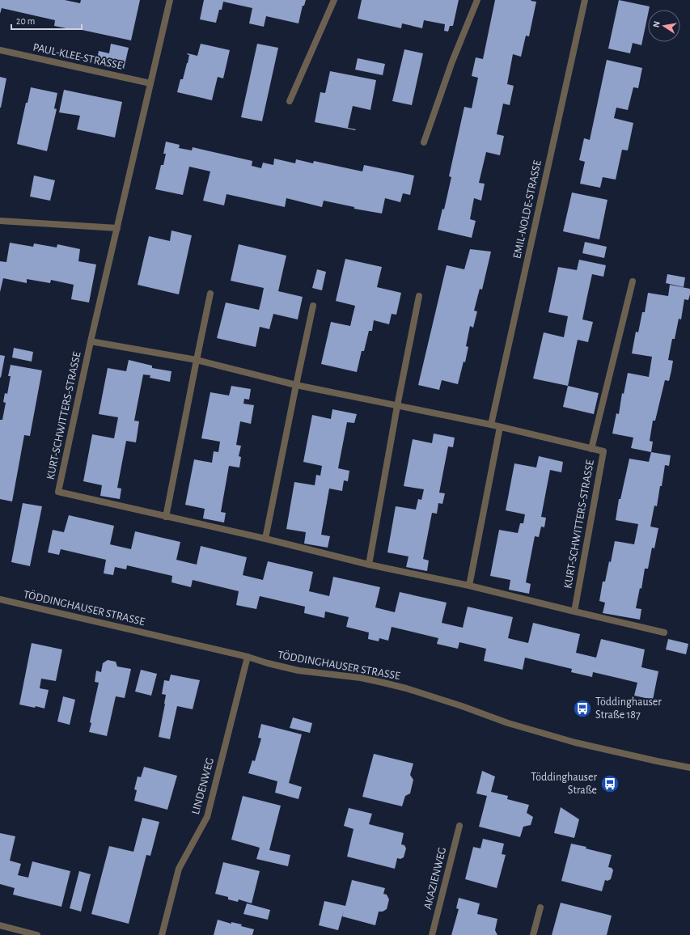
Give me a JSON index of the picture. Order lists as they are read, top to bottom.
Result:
{
  "streets": {
    "street": [
      "PAUL-KLEE-STRASSE",
      "EMIL-NOLDE-STRASSE",
      "KURT-SCHWITTERS-STRASSE",
      "TÖDDINGHAUSER STRASSE",
      "LINDENWEG",
      "AKAZIENWEG"
    ]
  },
  "crossings": [
    ["EMIL-NOLDE-STRASSE", "KURT-SCHWITTERS-STRASSE"],
    ["TÖDDINGHAUSER STRASSE", "LINDENWEG"]
  ],
  "places": {
    "bus stop": ["Töddinghauser Straße 187", "Töddinghauser Straße"]
  },
  "scale_bar": "20 m",
  "north": "left"
}
